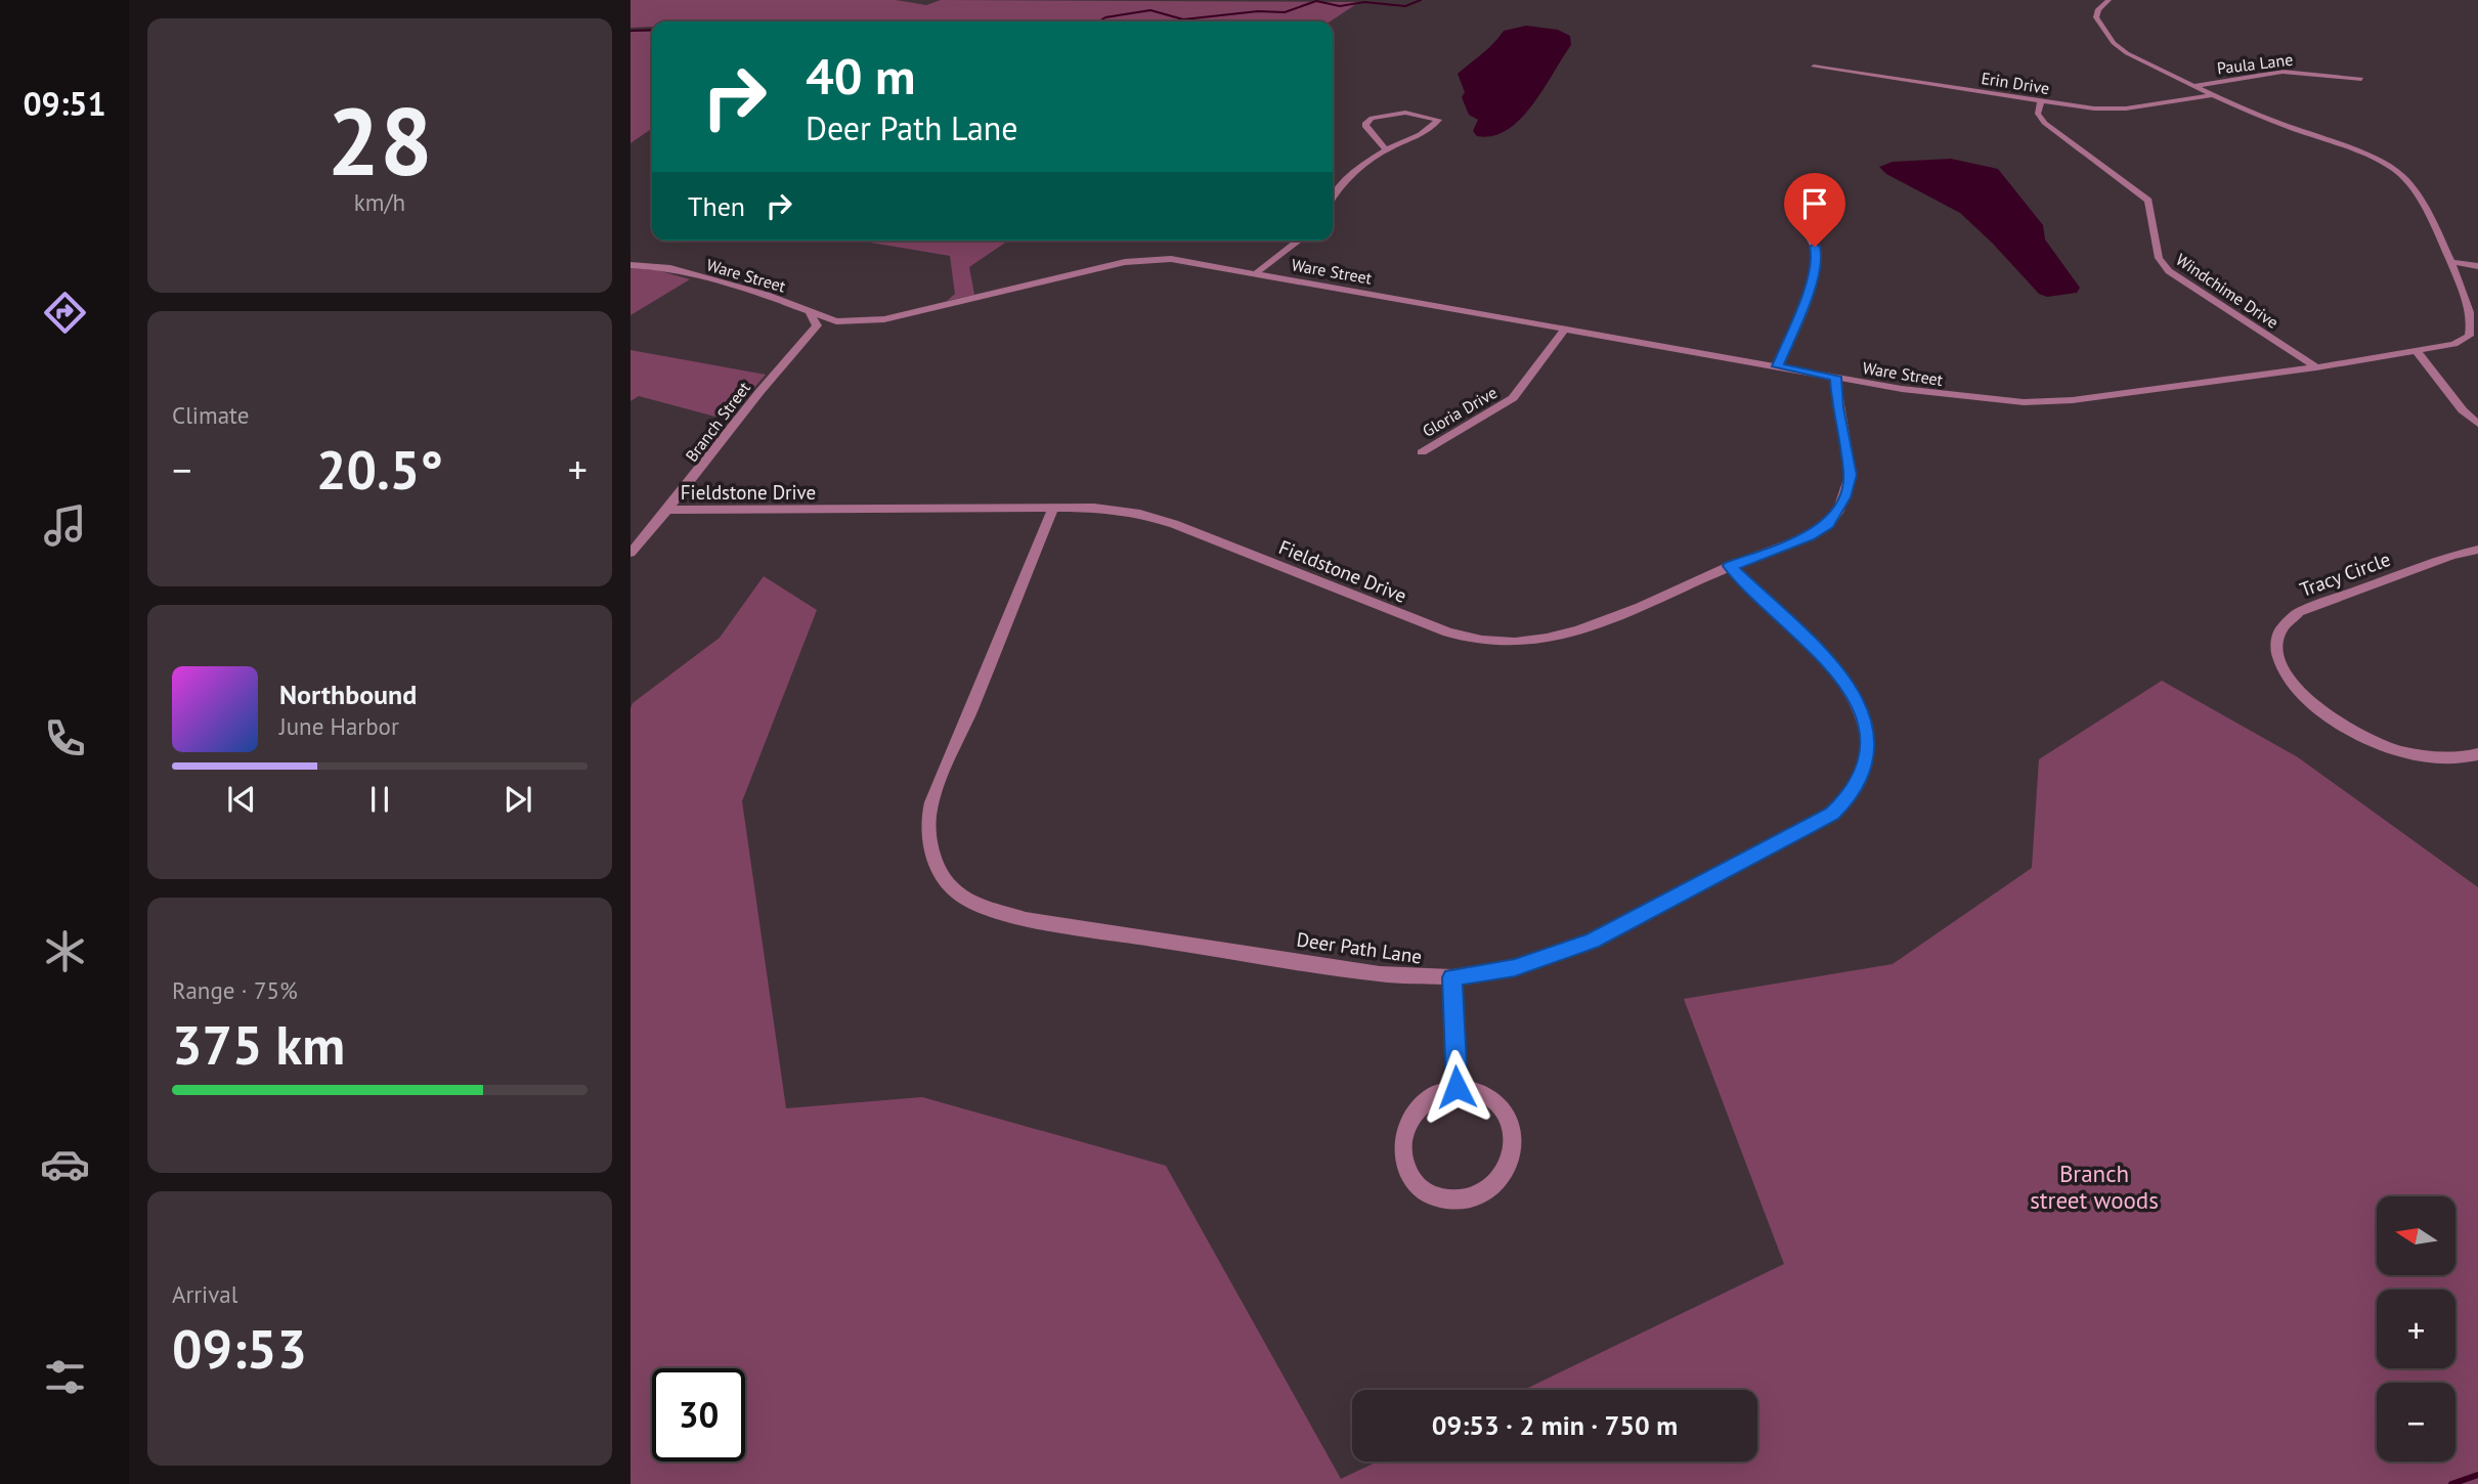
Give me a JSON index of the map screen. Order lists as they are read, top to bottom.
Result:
{
  "streets": {
    "street": [
      "Paula Lane",
      "Erin Drive",
      "Ware Street",
      "Windchime Drive",
      "Gloria Drive",
      "Branch Street",
      "Fieldstone Drive",
      "Tracy Circle",
      "Deer Path Lane"
    ]
  },
  "crossings": [
    ["Paula Lane", "Ware Street"],
    ["Erin Drive", "Ware Street"],
    ["Erin Drive", "Windchime Drive"],
    ["Ware Street", "Windchime Drive"],
    ["Ware Street", "Gloria Drive"],
    ["Ware Street", "Branch Street"],
    ["Ware Street", "Fieldstone Drive"],
    ["Branch Street", "Fieldstone Drive"],
    ["Fieldstone Drive", "Deer Path Lane"]
  ],
  "parks": ["Branch street woods"],
  "north": "left",
  "page": {
    "tabs": "09:51",
    "tile": [
      ["28", "km/h"],
      "Climate",
      ["Range · 75%", "375 km"],
      ["Arrival", "09:53"]
    ],
    "turn": ["40 m", "Deer Path Lane"],
    "then": "Then",
    "heat": ["−", "20.5°", "+"],
    "song": ["Northbound", "June Harbor"],
    "map_buttons": ["+", "−"],
    "limit": "30",
    "trip": "09:53 · 2 min · 750 m"
  }
}
